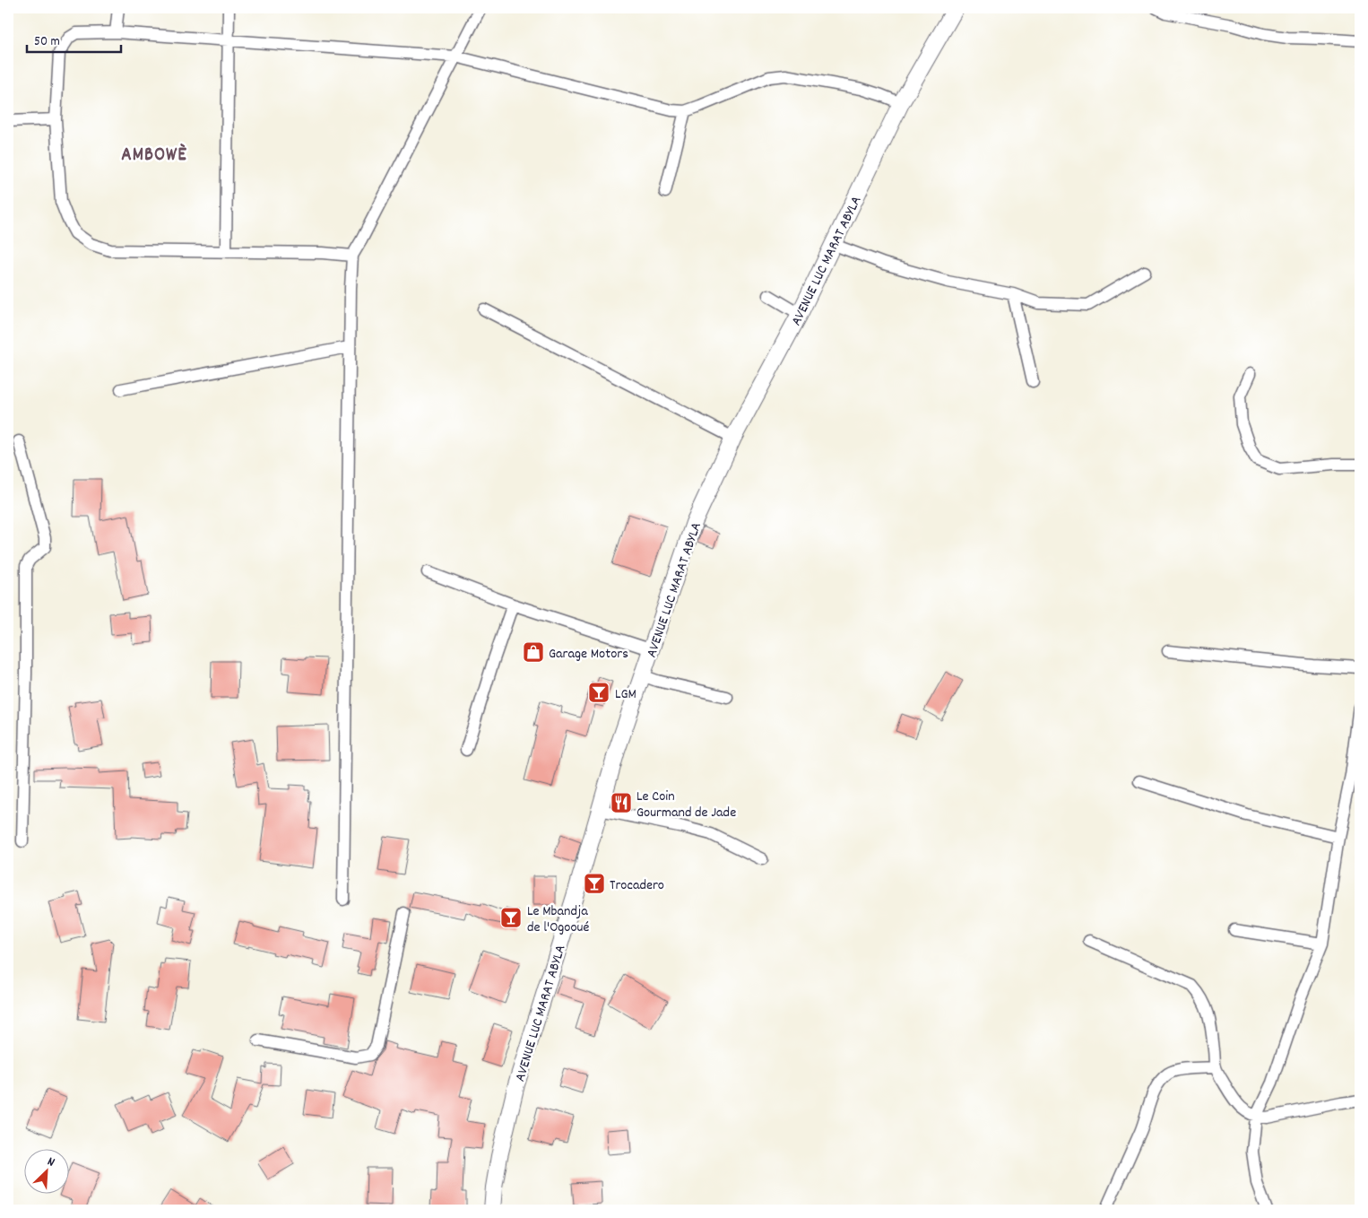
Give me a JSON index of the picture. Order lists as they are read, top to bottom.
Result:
{
  "streets": {
    "street": ["AVENUE LUC MARAT ABYLA"]
  },
  "districts": ["AMBOWÈ"],
  "places": {
    "shop": ["Garage Motors"],
    "bar": ["LGM", "Trocadero", "Le Mbandja de l'Ogooué"],
    "restaurant": ["Le Coin Gourmand de Jade"]
  },
  "scale_bar": "50 m",
  "north": "top right"
}
